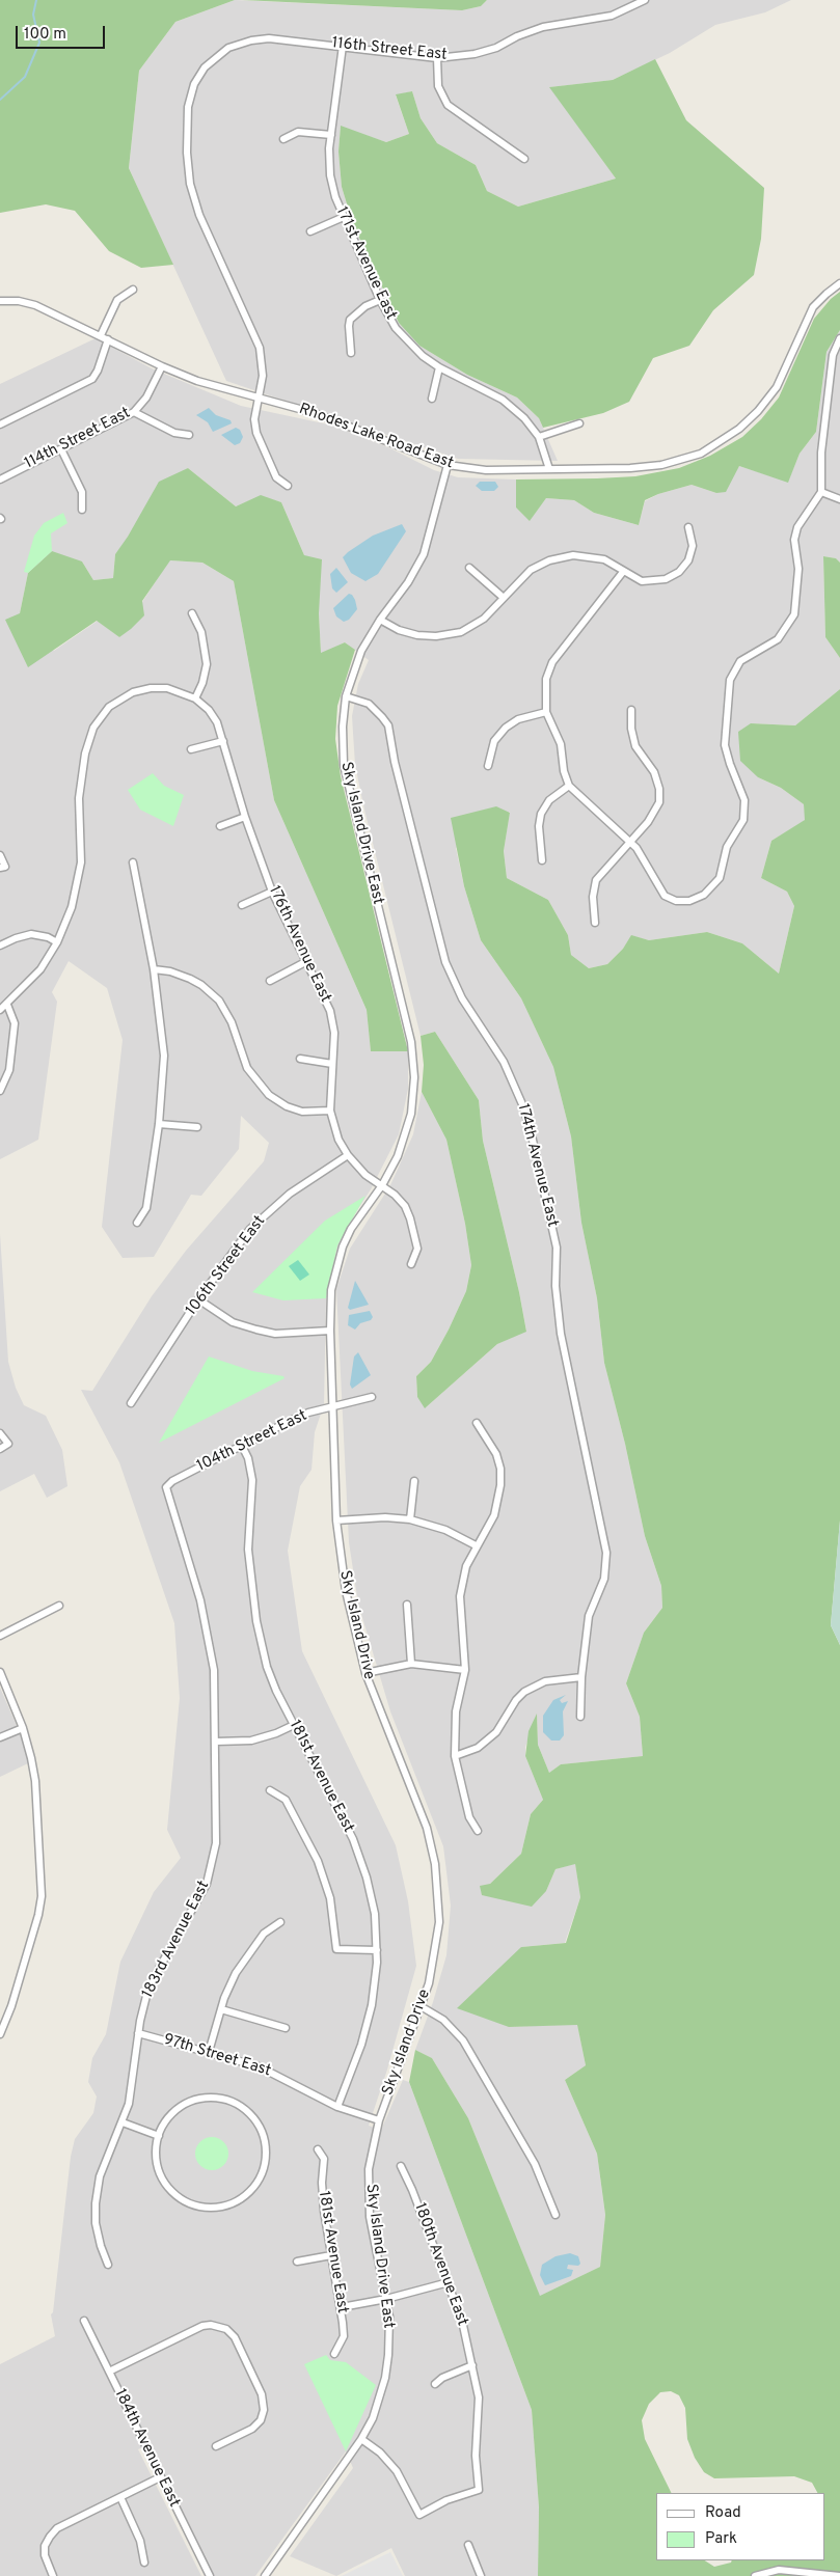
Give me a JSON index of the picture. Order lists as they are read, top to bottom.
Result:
{
  "streets": {
    "street": [
      "116th Street East",
      "171st Avenue East",
      "Rhodes Lake Road East",
      "114th Street East",
      "Sky Island Drive East",
      "176th Avenue East",
      "174th Avenue East",
      "106th Street East",
      "104th Street East",
      "Sky Island Drive",
      "181st Avenue East",
      "183rd Avenue East",
      "97th Street East",
      "180th Avenue East",
      "184th Avenue East"
    ]
  },
  "crossings": [
    ["116th Street East", "171st Avenue East"],
    ["116th Street East", "Rhodes Lake Road East"],
    ["171st Avenue East", "Rhodes Lake Road East"],
    ["Rhodes Lake Road East", "114th Street East"],
    ["Rhodes Lake Road East", "Sky Island Drive East"],
    ["Sky Island Drive East", "176th Avenue East"],
    ["Sky Island Drive East", "174th Avenue East"],
    ["Sky Island Drive East", "Sky Island Drive"],
    ["Sky Island Drive East", "97th Street East"],
    ["Sky Island Drive East", "180th Avenue East"],
    ["176th Avenue East", "106th Street East"],
    ["176th Avenue East", "Sky Island Drive"],
    ["104th Street East", "Sky Island Drive"],
    ["104th Street East", "181st Avenue East"],
    ["104th Street East", "183rd Avenue East"],
    ["Sky Island Drive", "97th Street East"],
    ["181st Avenue East", "97th Street East"],
    ["183rd Avenue East", "97th Street East"]
  ],
  "legend": ["Road", "Park"],
  "scale_bar": "100 m"
}
